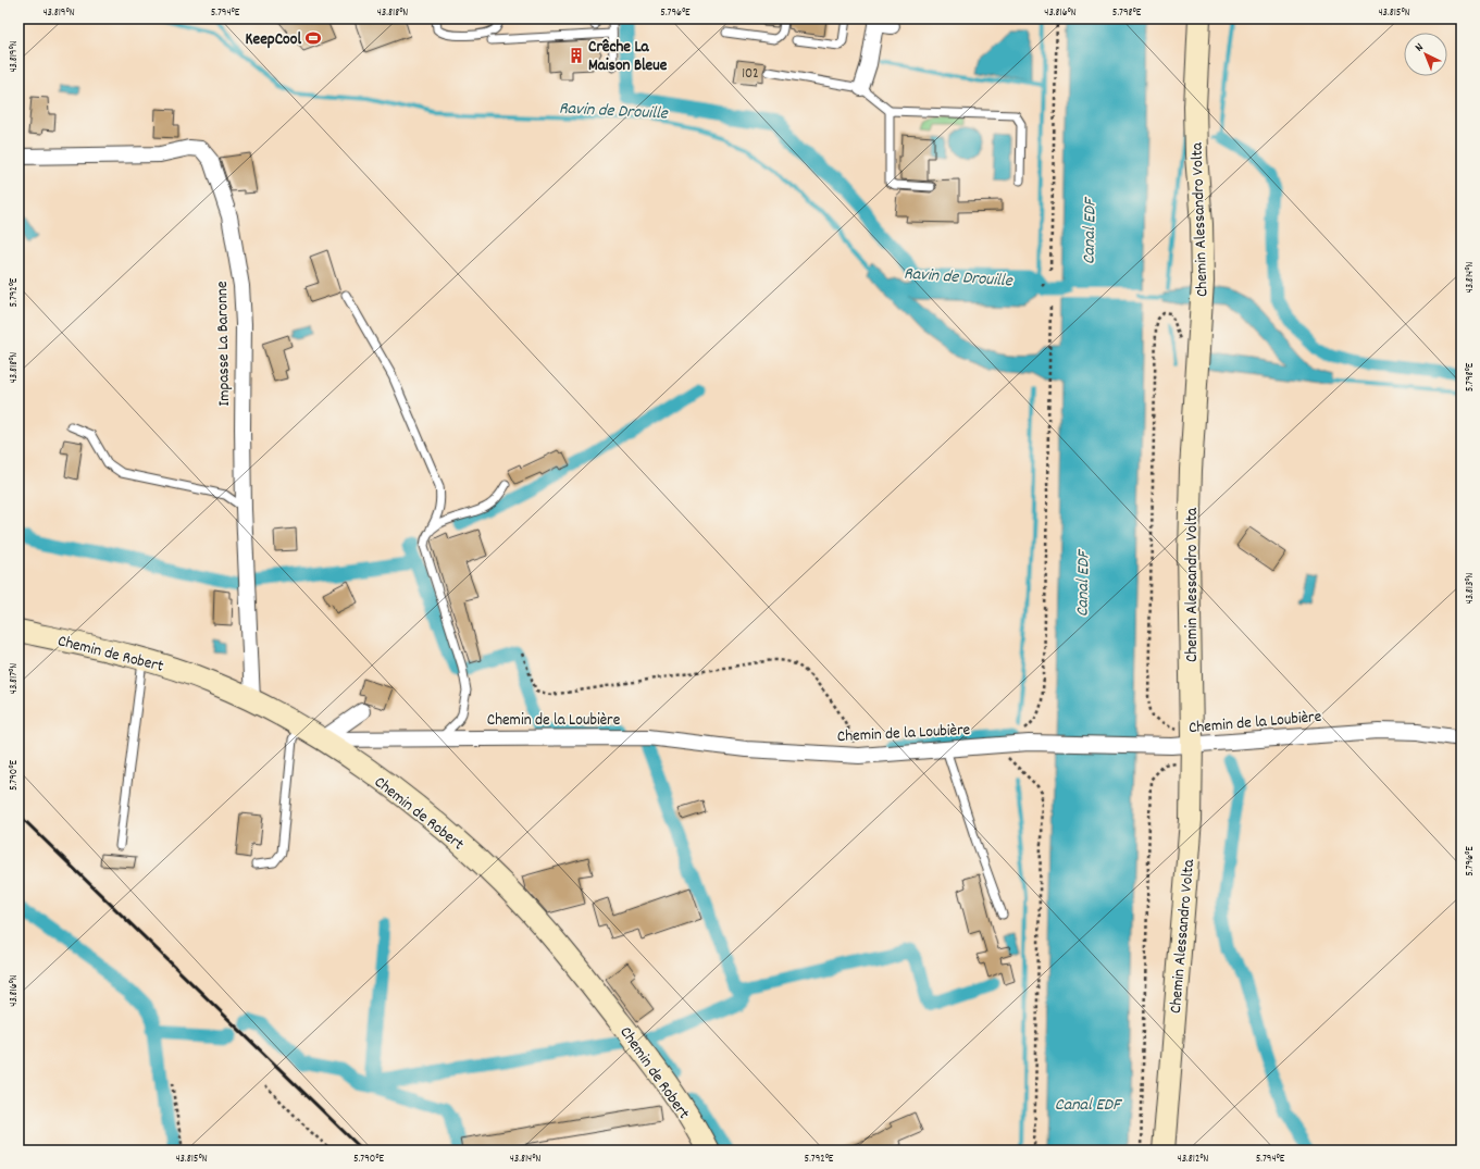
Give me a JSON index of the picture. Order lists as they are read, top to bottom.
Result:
{
  "streets": {
    "main road": ["Chemin Alessandro Volta", "Chemin de Robert"],
    "street": ["Impasse La Baronne", "Chemin de la Loubière"]
  },
  "crossings": [
    ["Chemin Alessandro Volta", "Chemin de la Loubière"],
    ["Impasse La Baronne", "Chemin de Robert"],
    ["Chemin de Robert", "Chemin de la Loubière"]
  ],
  "water": ["Ravin de Drouille", "Canal EDF"],
  "places": {
    "sports": ["KeepCool"],
    "building": ["Crêche La Maison Bleue"]
  },
  "house_numbers": ["102"],
  "north": "top left",
  "coordinates": [
    "43.819°N",
    "5.794°E",
    "43.818°N",
    "5.796°E",
    "43.816°N",
    "5.798°E",
    "43.815°N",
    "43.814°N",
    "5.792°E",
    "43.813°N",
    "43.817°N",
    "5.790°E",
    "43.812°N"
  ]
}
